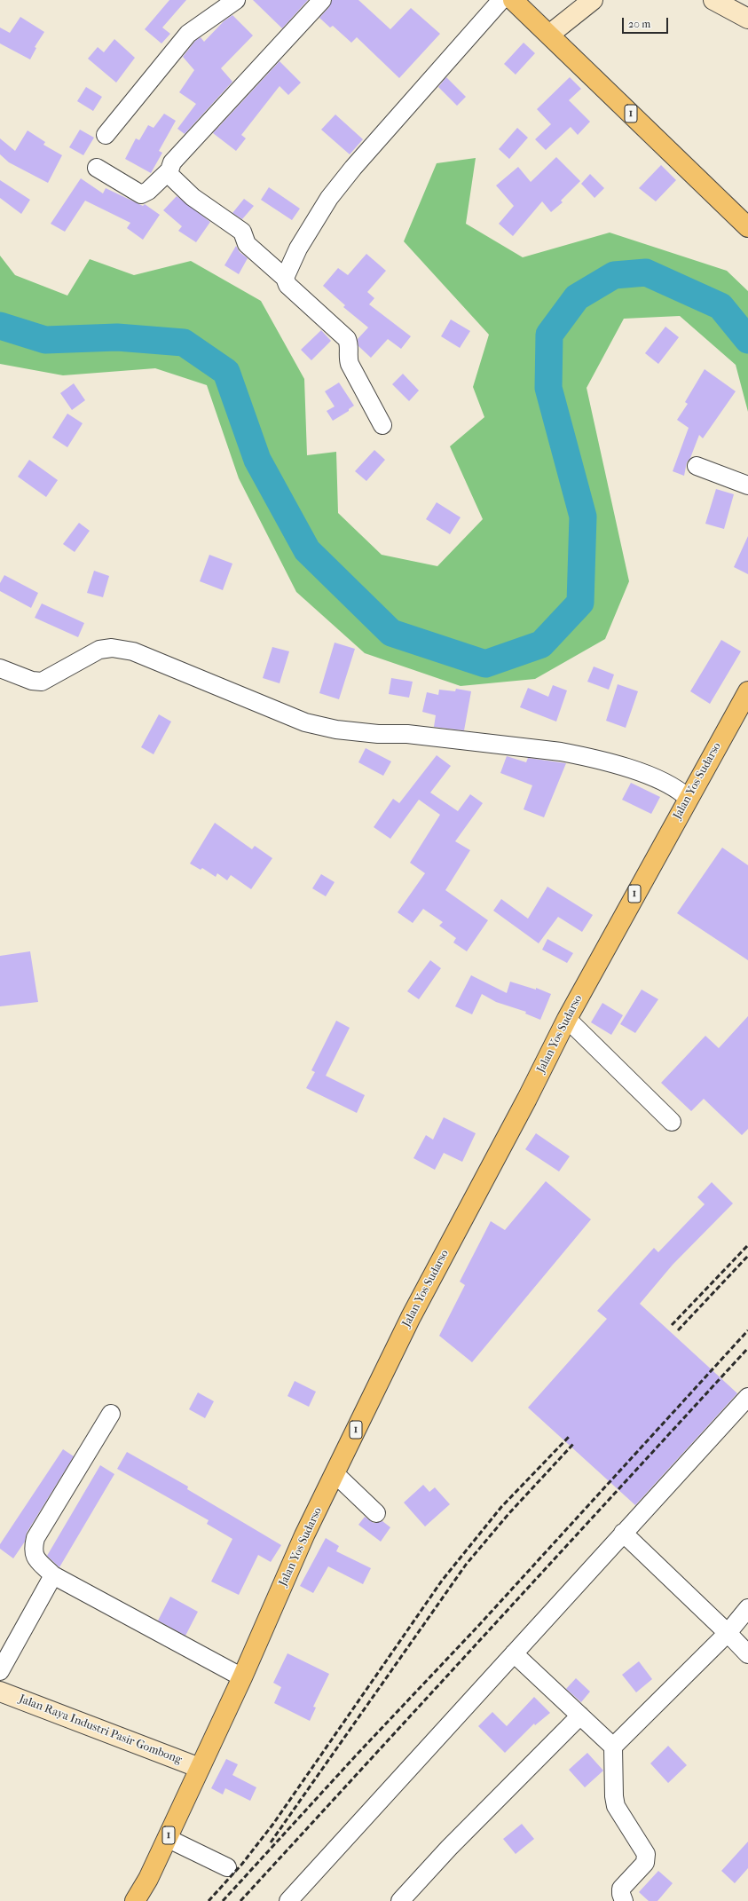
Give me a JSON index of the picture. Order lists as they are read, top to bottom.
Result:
{
  "streets": {
    "highway": ["1", "Jalan Yos Sudarso"],
    "main road": ["Jalan Raya Industri Pasir Gombong"]
  },
  "crossings": [
    ["Jalan Yos Sudarso", "Jalan Raya Industri Pasir Gombong"]
  ],
  "scale_bar": "20 m"
}
